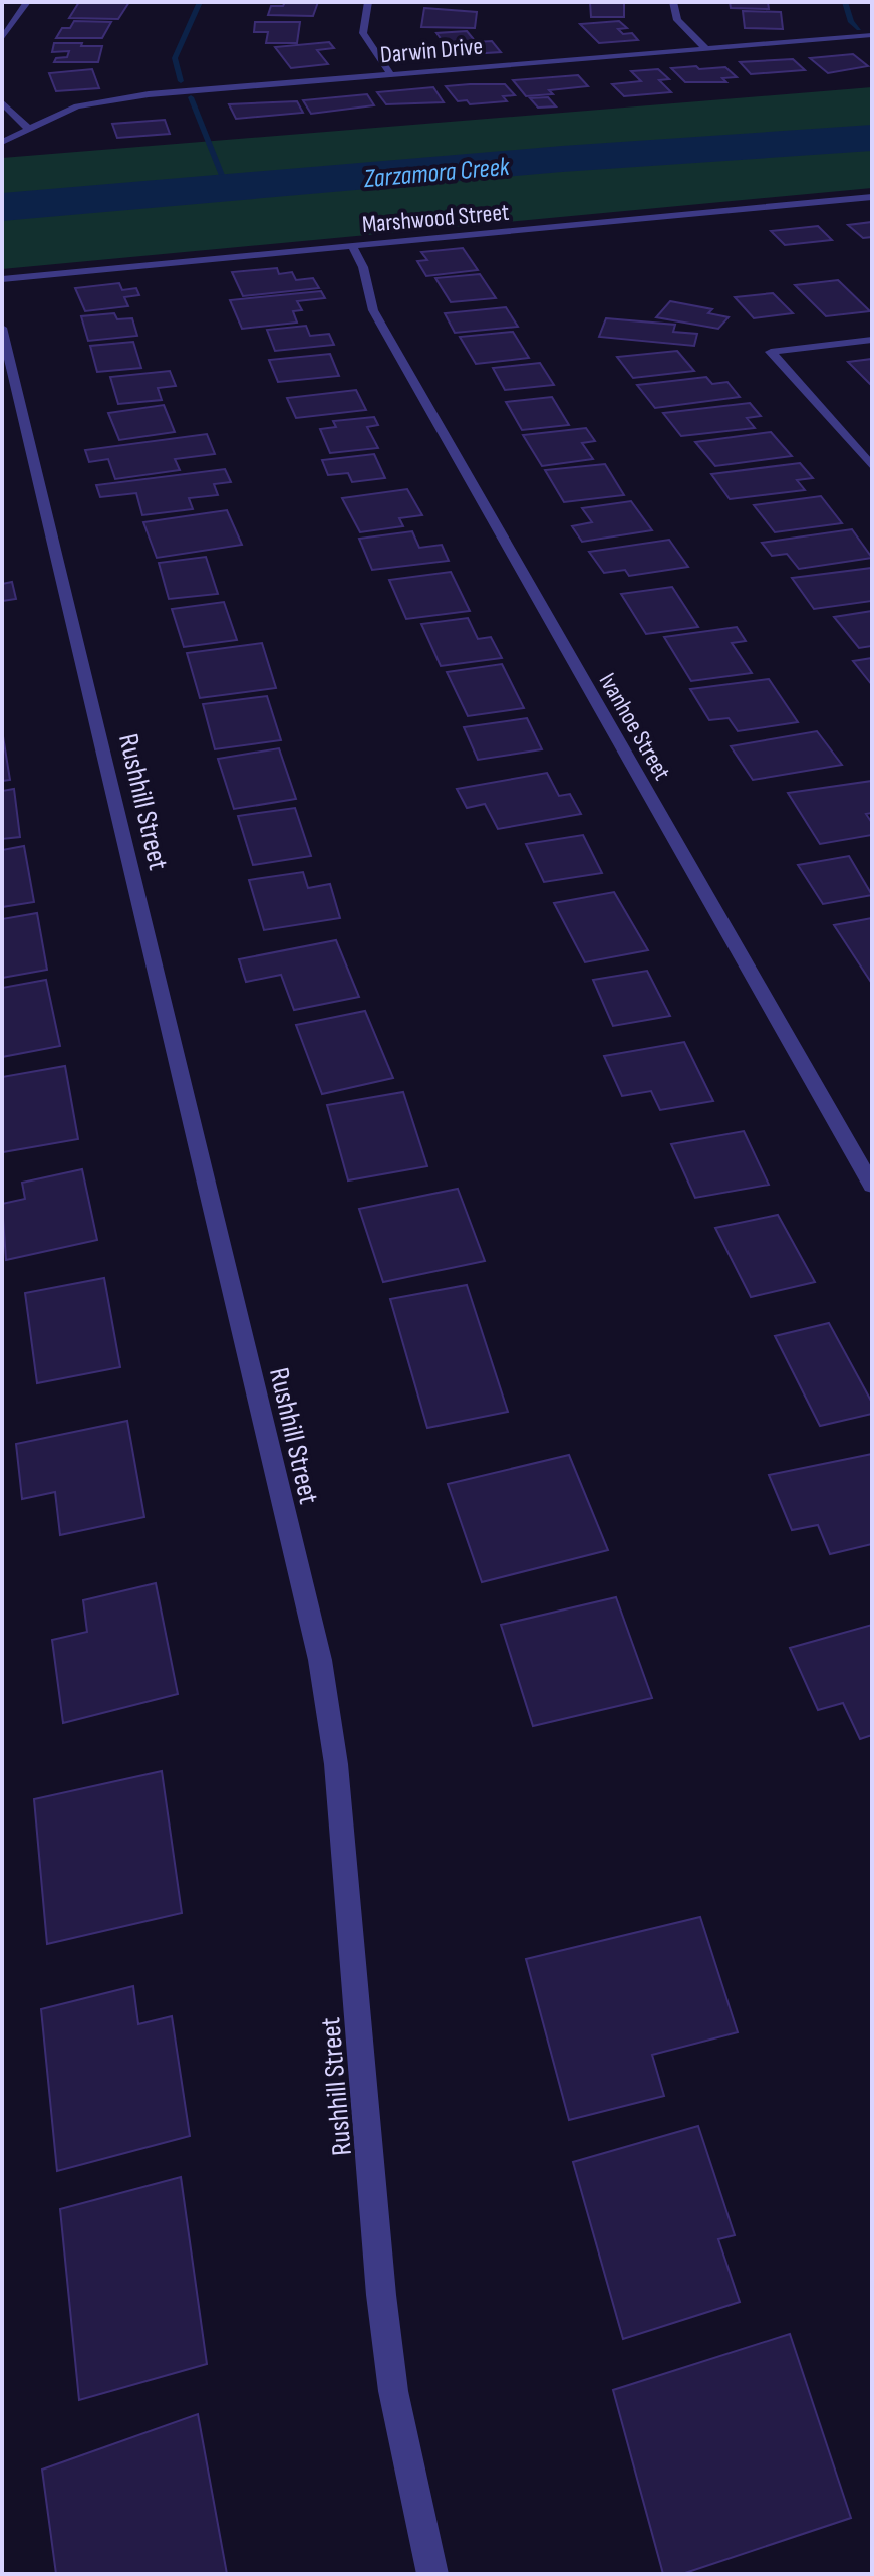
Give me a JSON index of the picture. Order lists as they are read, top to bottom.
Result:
{
  "streets": {
    "street": [
      "Darwin Drive",
      "Marshwood Street",
      "Ivanhoe Street",
      "Rushhill Street"
    ]
  },
  "crossings": [
    ["Marshwood Street", "Ivanhoe Street"]
  ],
  "water": ["Zarzamora Creek"]
}
